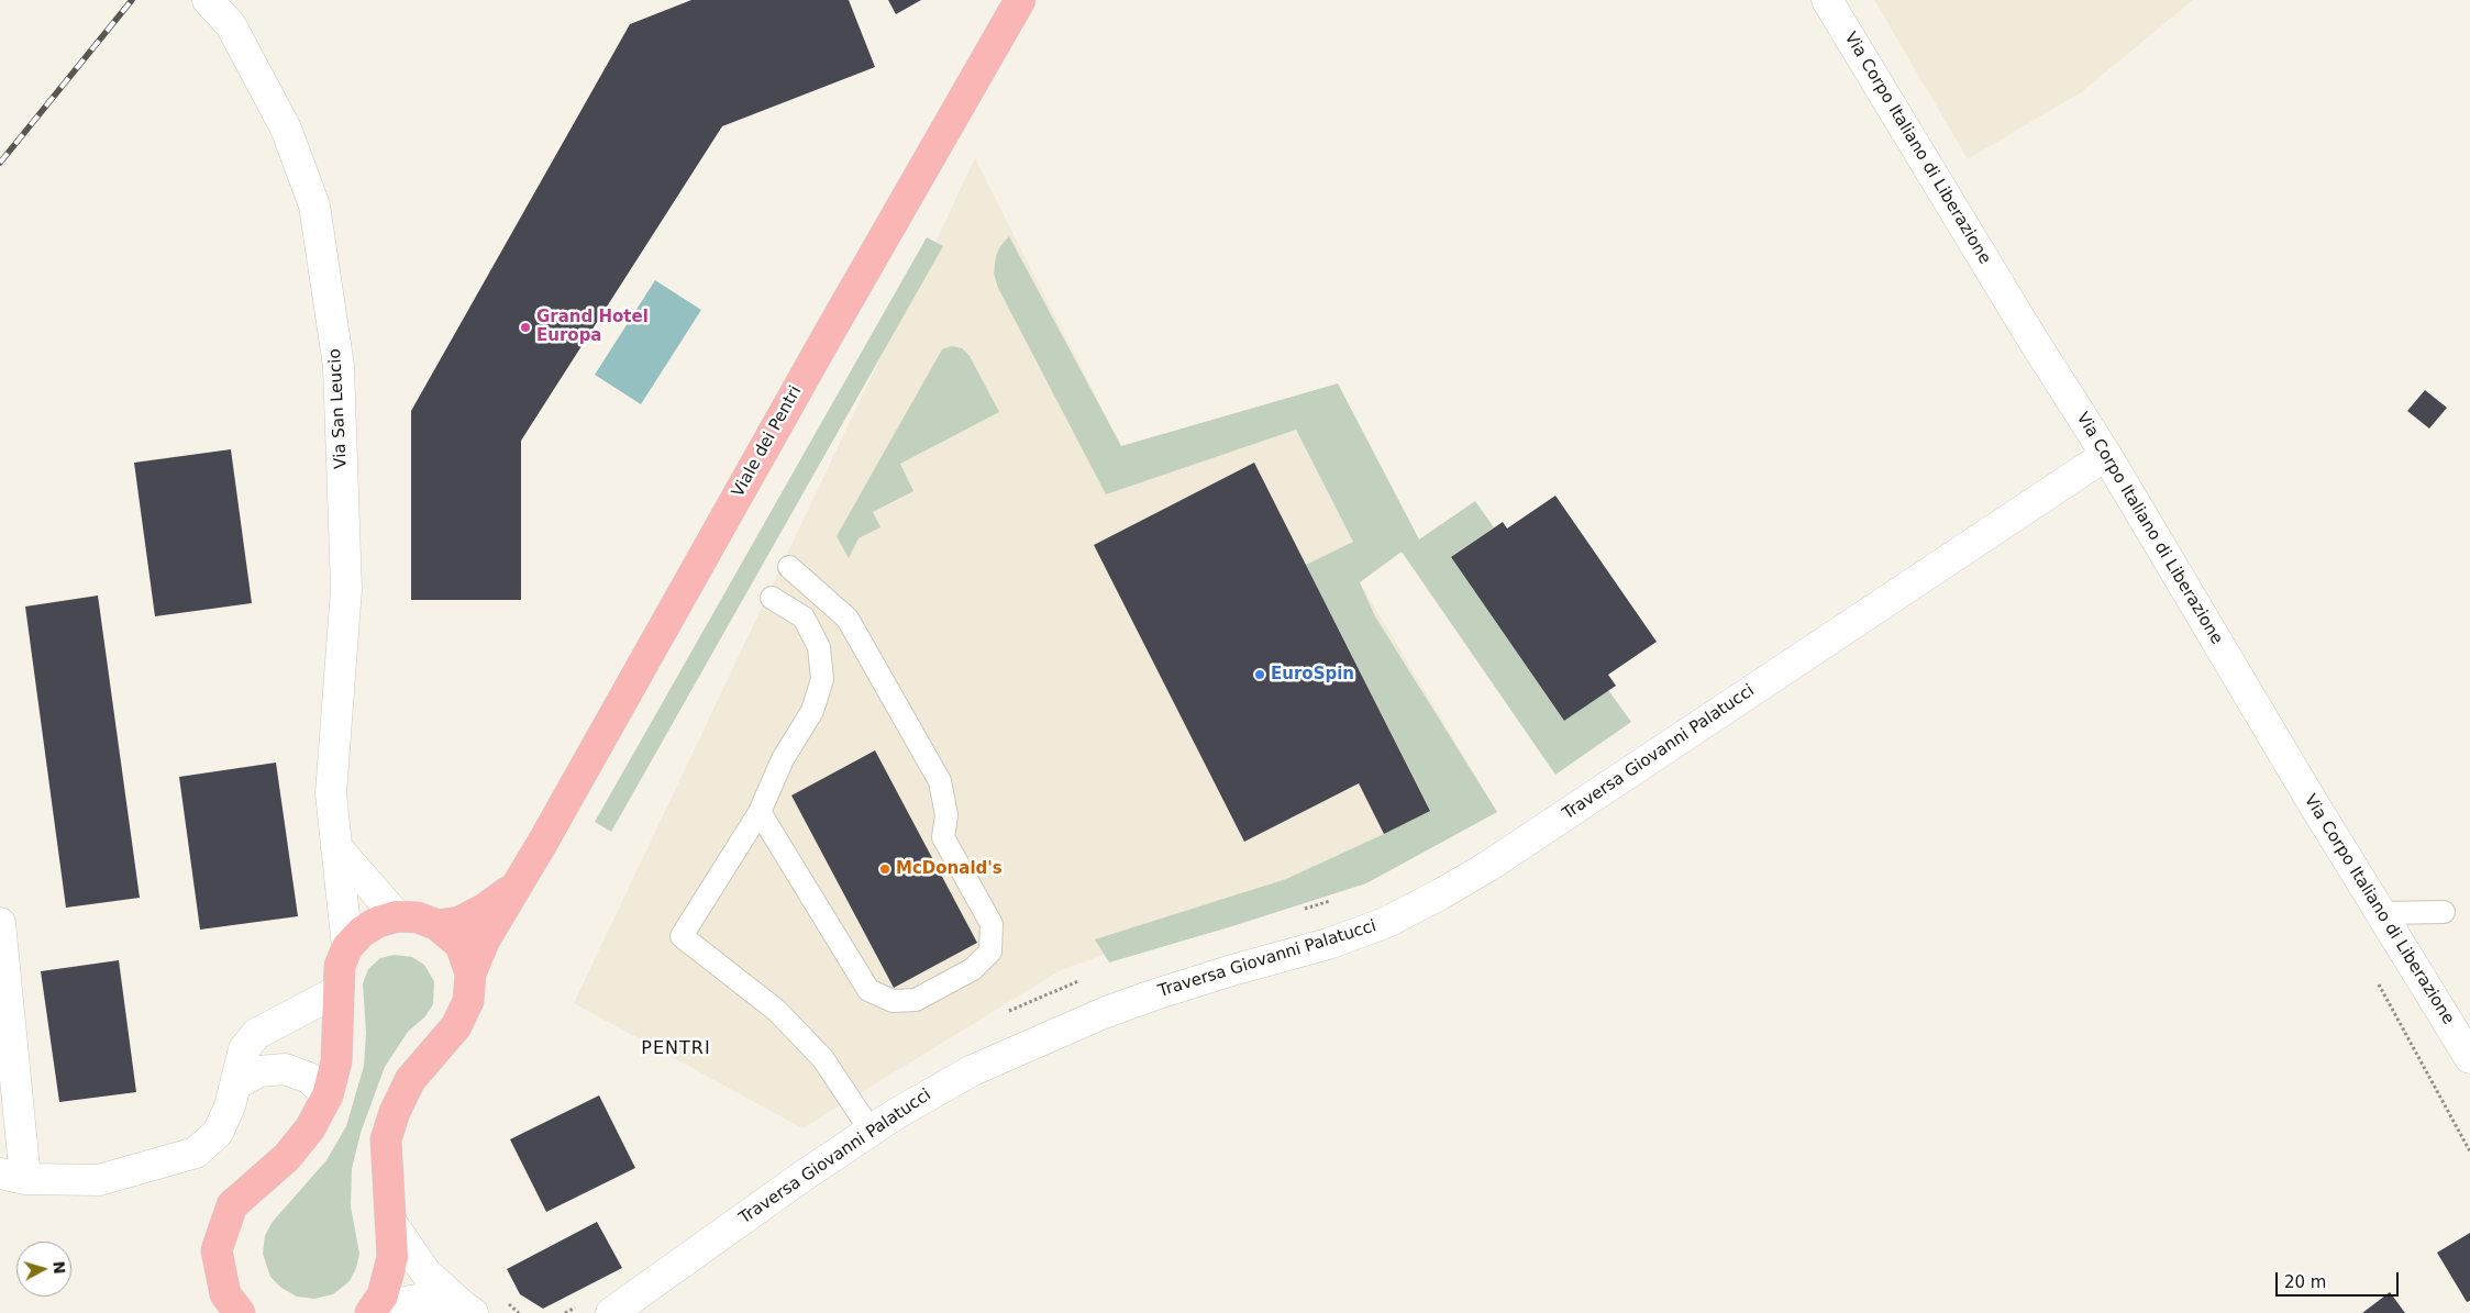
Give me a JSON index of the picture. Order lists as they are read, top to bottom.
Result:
{
  "streets": {
    "main road": ["Viale dei Pentri"],
    "street": ["Via Corpo Italiano di Liberazione", "Via San Leucio", "Traversa Giovanni Palatucci"]
  },
  "crossings": [
    ["Via Corpo Italiano di Liberazione", "Traversa Giovanni Palatucci"]
  ],
  "districts": ["PENTRI"],
  "places": ["Grand Hotel Europa", "EuroSpin", "McDonald's"],
  "scale_bar": "20 m",
  "north": "right"
}
